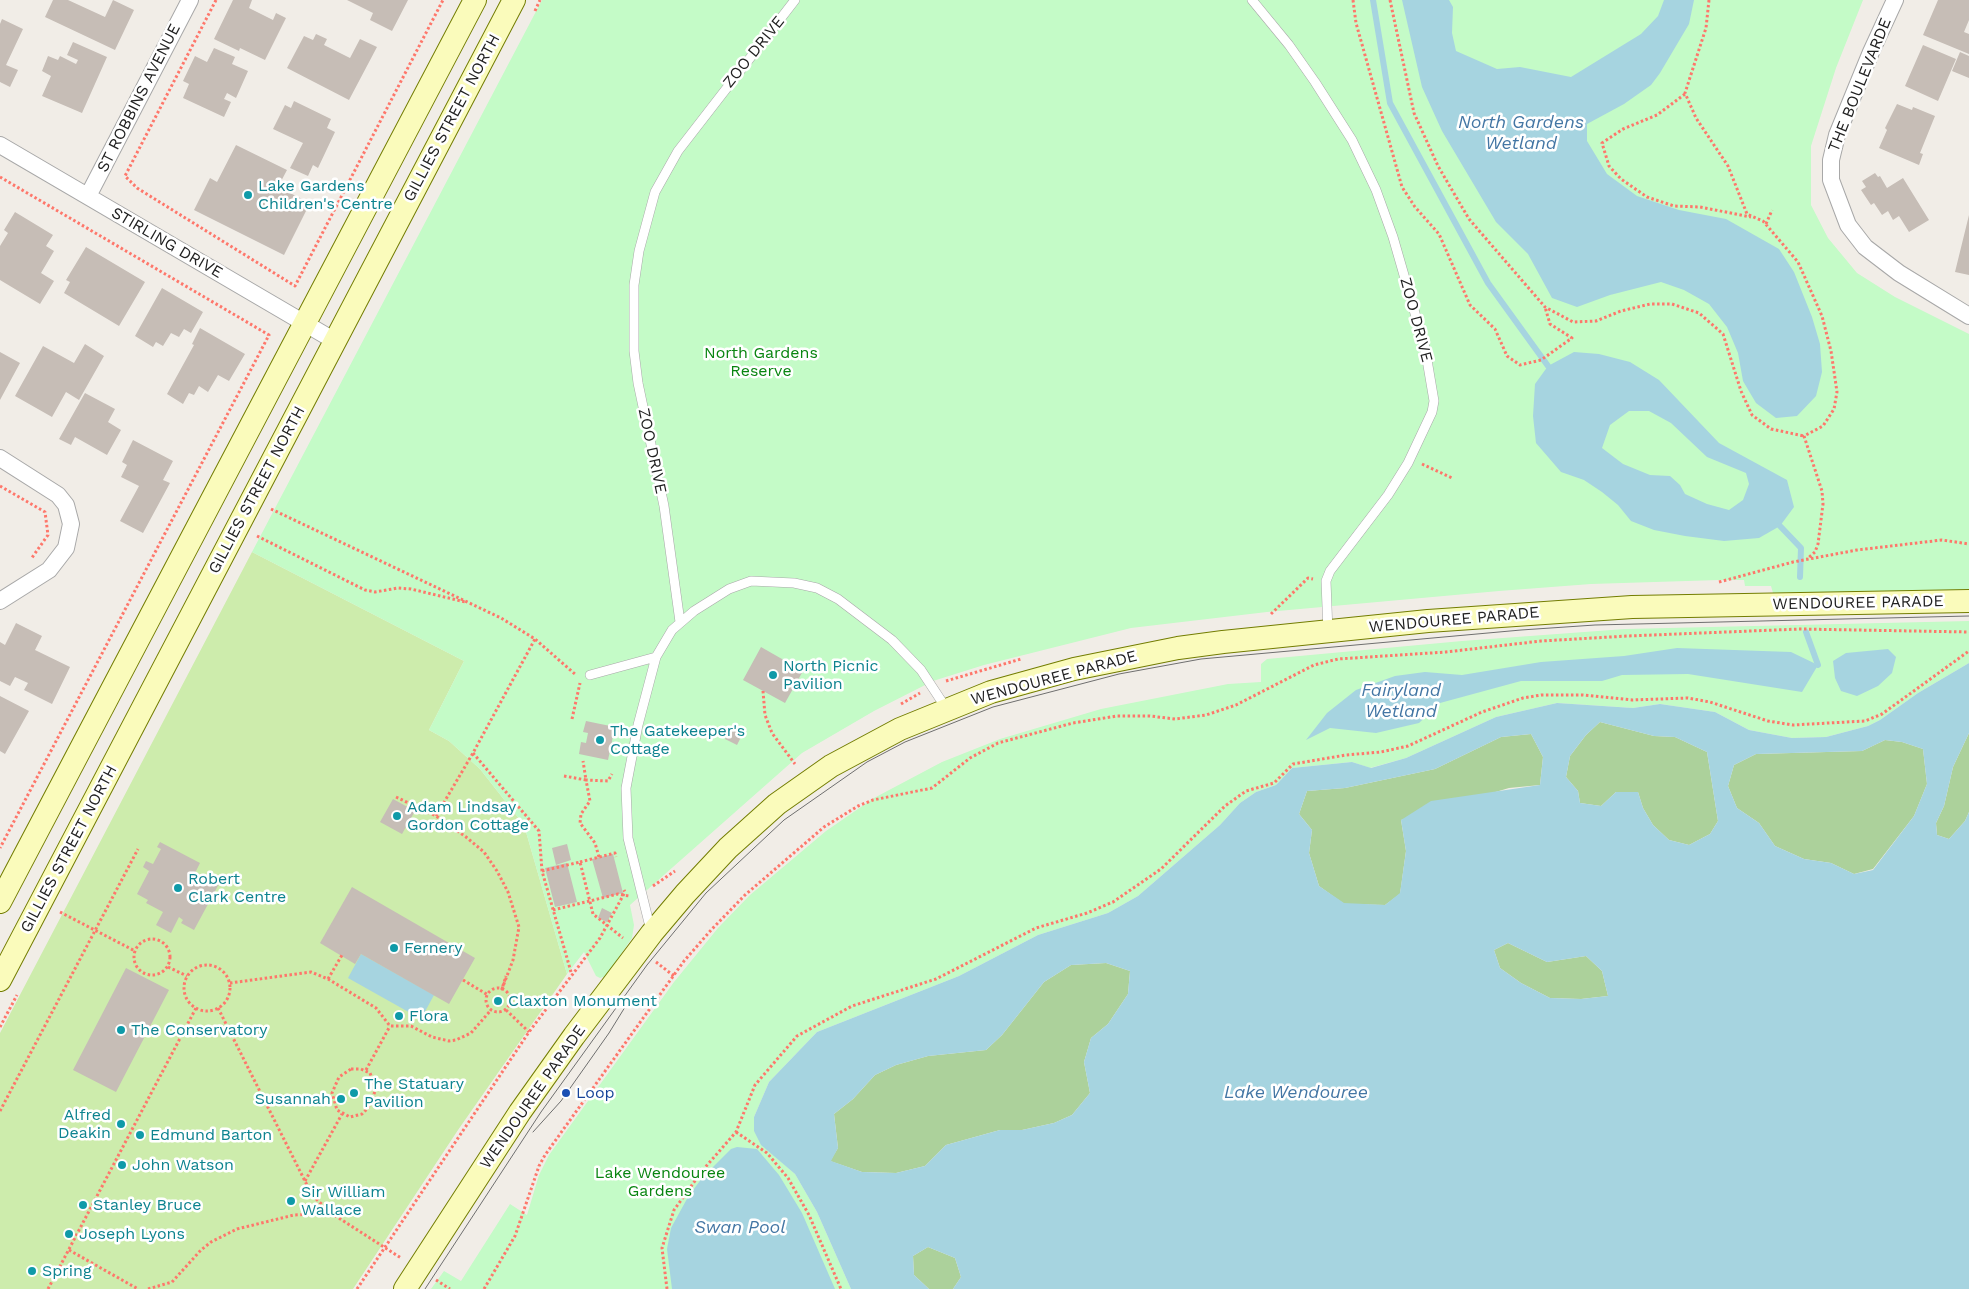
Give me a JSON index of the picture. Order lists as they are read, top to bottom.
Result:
{
  "streets": {
    "main road": ["GILLIES STREET NORTH", "WENDOUREE PARADE"],
    "street": ["THE BOULEVARDE", "ST ROBBINS AVENUE", "STIRLING DRIVE"],
    "lane": ["ZOO DRIVE"]
  },
  "crossings": [
    ["ST ROBBINS AVENUE", "STIRLING DRIVE"],
    ["GILLIES STREET NORTH", "STIRLING DRIVE"]
  ],
  "water": [
    "North Gardens Wetland",
    "Fairyland Wetland",
    "Lake Wendouree",
    "Swan Pool"
  ],
  "parks": ["North Gardens Reserve", "Lake Wendouree Gardens"],
  "places": [
    "Lake Gardens Children's Centre",
    "North Picnic Pavilion",
    "The Gatekeeper's Cottage",
    "Adam Lindsay Gordon Cottage",
    "Robert Clark Centre",
    "Fernery",
    "Claxton Monument",
    "Flora",
    "The Conservatory",
    "The Statuary Pavilion",
    "Loop",
    "Susannah",
    "Alfred Deakin",
    "Edmund Barton",
    "John Watson",
    "Sir William Wallace",
    "Stanley Bruce",
    "Joseph Lyons",
    "Spring"
  ]
}
